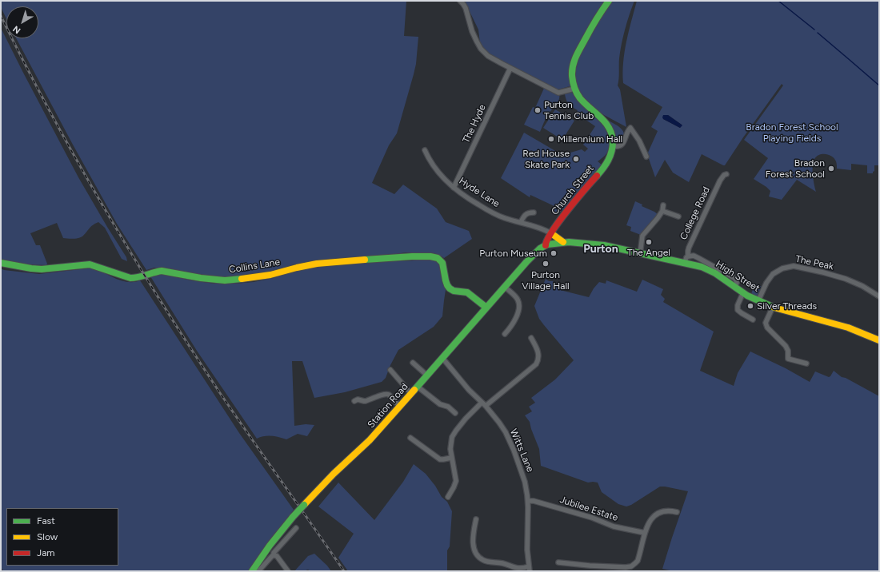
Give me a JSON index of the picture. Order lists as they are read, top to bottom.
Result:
{
  "streets": {
    "street": [
      "The Hyde",
      "Church Street",
      "Hyde Lane",
      "College Road",
      "The Peak",
      "Collins Lane",
      "High Street",
      "Station Road",
      "Witts Lane",
      "Jubilee Estate"
    ]
  },
  "crossings": [
    ["The Hyde", "Hyde Lane"],
    ["Church Street", "Hyde Lane"],
    ["Church Street", "High Street"],
    ["College Road", "High Street"],
    ["The Peak", "High Street"],
    ["Collins Lane", "Station Road"],
    ["High Street", "Station Road"],
    ["Station Road", "Witts Lane"],
    ["Witts Lane", "Jubilee Estate"]
  ],
  "districts": ["Purton"],
  "parks": ["Bradon Forest School Playing Fields"],
  "places": [
    "Purton Tennis Club",
    "Millennium Hall",
    "Red House Skate Park",
    "Bradon Forest School",
    "The Angel",
    "Purton Museum",
    "Purton Village Hall",
    "Silver Threads"
  ],
  "legend": ["Fast", "Slow", "Jam"],
  "north": "bottom left"
}
